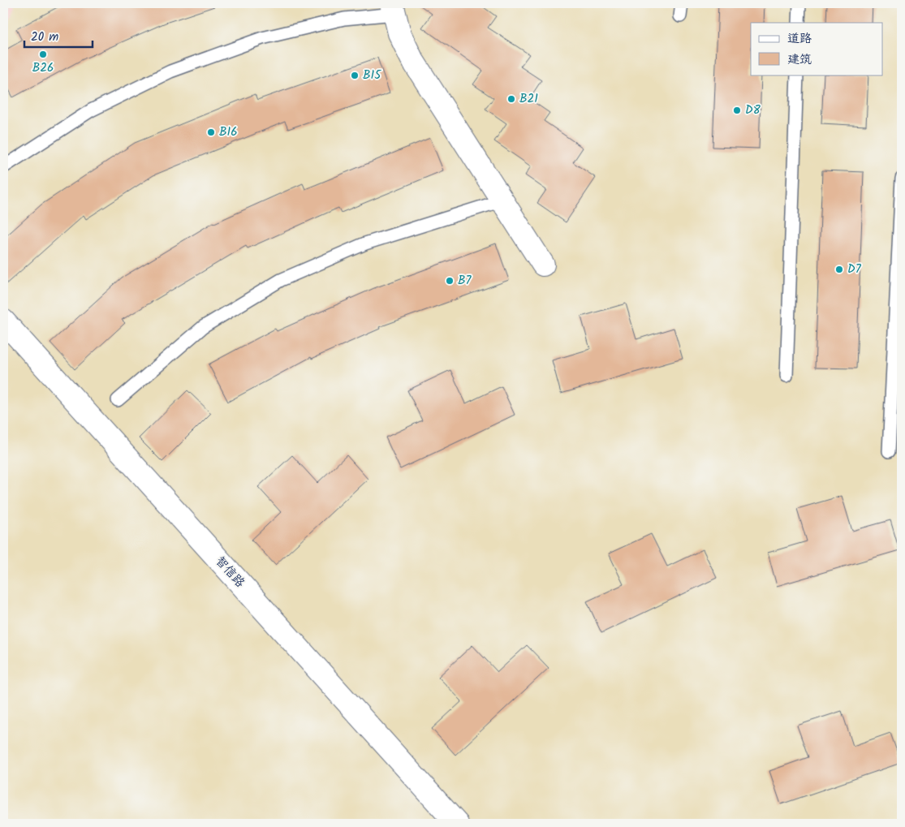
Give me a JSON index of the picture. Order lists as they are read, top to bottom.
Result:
{
  "streets": {
    "street": ["智信路"]
  },
  "places": [
    "B26",
    "B15",
    "B21",
    "D8",
    "B16",
    "D7",
    "B7"
  ],
  "legend": ["道路", "建筑"],
  "scale_bar": "20 m"
}
